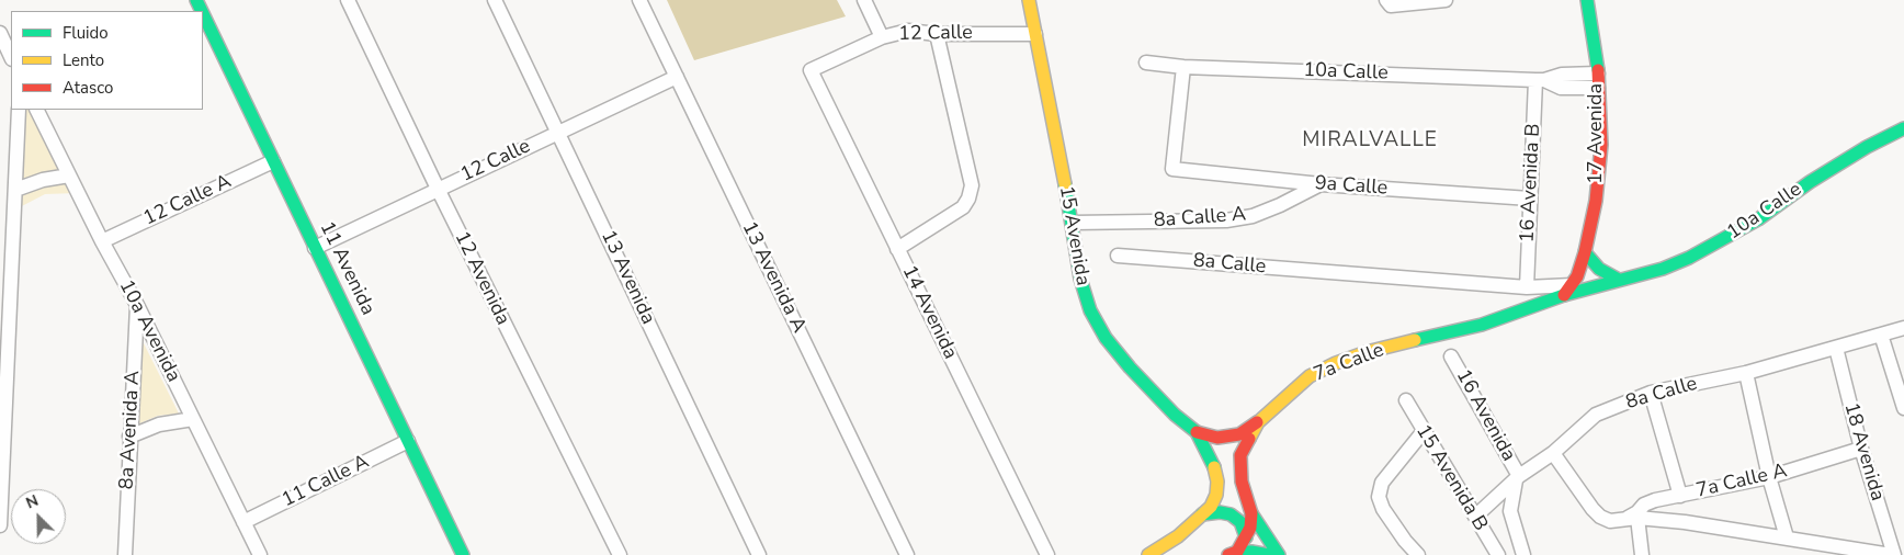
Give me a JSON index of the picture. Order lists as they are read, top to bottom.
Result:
{
  "streets": {
    "main road": [
      "10a Calle",
      "17 Avenida",
      "15 Avenida",
      "11 Avenida",
      "7a Calle"
    ],
    "street": [
      "12 Calle",
      "16 Avenida B",
      "9a Calle",
      "12 Calle A",
      "8a Calle A",
      "8a Calle",
      "13 Avenida",
      "13 Avenida A",
      "12 Avenida",
      "14 Avenida",
      "10a Avenida",
      "16 Avenida",
      "8a Avenida A",
      "18 Avenida",
      "15 Avenida B",
      "11 Calle A",
      "7a Calle A"
    ]
  },
  "crossings": [
    ["12 Calle", "15 Avenida"],
    ["12 Calle", "11 Avenida"],
    ["12 Calle", "13 Avenida"],
    ["12 Calle", "13 Avenida A"],
    ["12 Calle", "12 Avenida"],
    ["12 Calle", "14 Avenida"],
    ["10a Calle", "17 Avenida"],
    ["10a Calle", "16 Avenida B"],
    ["10a Calle", "9a Calle"],
    ["10a Calle", "8a Calle"],
    ["10a Calle", "7a Calle"],
    ["17 Avenida", "8a Calle"],
    ["17 Avenida", "7a Calle"],
    ["16 Avenida B", "9a Calle"],
    ["16 Avenida B", "8a Calle"],
    ["9a Calle", "8a Calle A"],
    ["12 Calle A", "11 Avenida"],
    ["12 Calle A", "10a Avenida"],
    ["8a Calle A", "15 Avenida"],
    ["8a Calle", "7a Calle"],
    ["8a Calle", "16 Avenida"],
    ["8a Calle", "18 Avenida"],
    ["8a Calle", "15 Avenida B"],
    ["11 Avenida", "11 Calle A"],
    ["10a Avenida", "8a Avenida A"],
    ["10a Avenida", "11 Calle A"],
    ["18 Avenida", "7a Calle A"]
  ],
  "districts": ["MIRALVALLE"],
  "legend": ["Fluido", "Lento", "Atasco"],
  "north": "top left"
}
